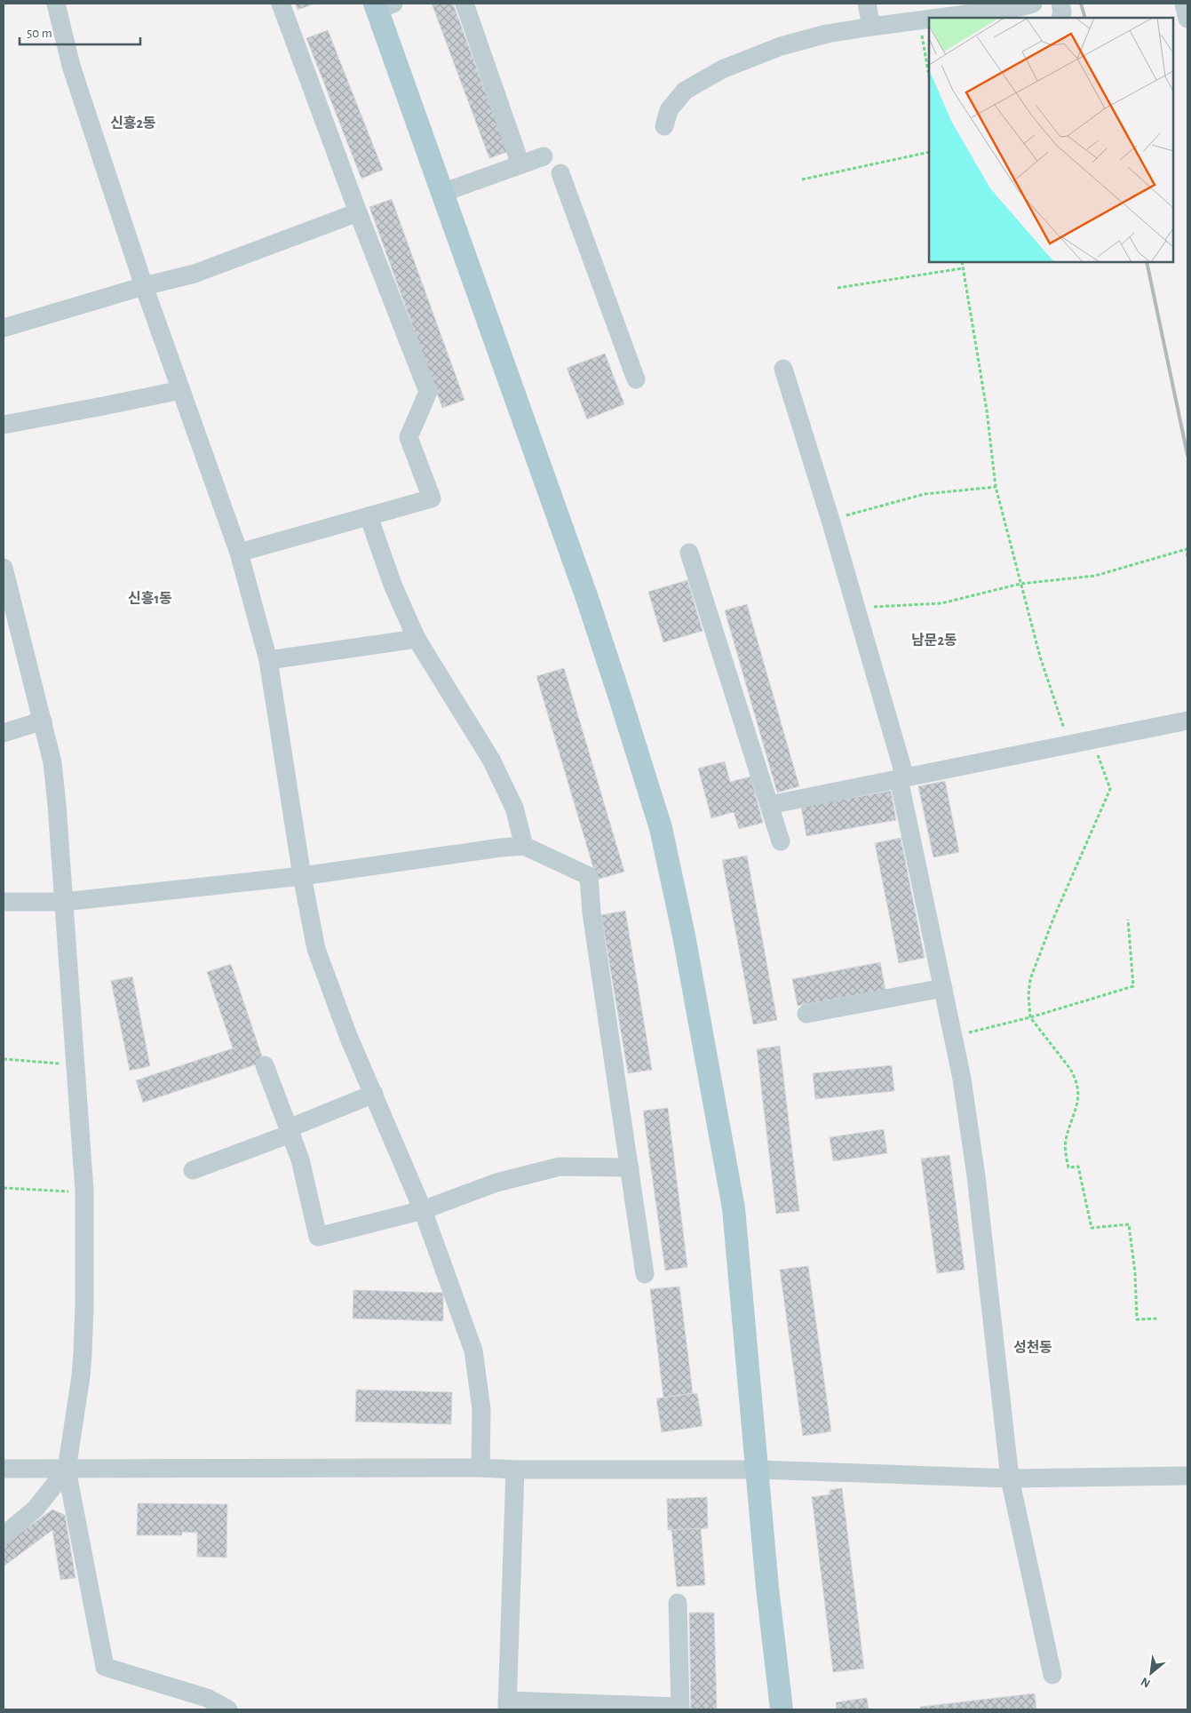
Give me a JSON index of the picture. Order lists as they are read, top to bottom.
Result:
{
  "districts": [
    "신흥2동",
    "신흥1동",
    "남문2동",
    "성천동"
  ],
  "scale_bar": "50 m",
  "north": "bottom left"
}
